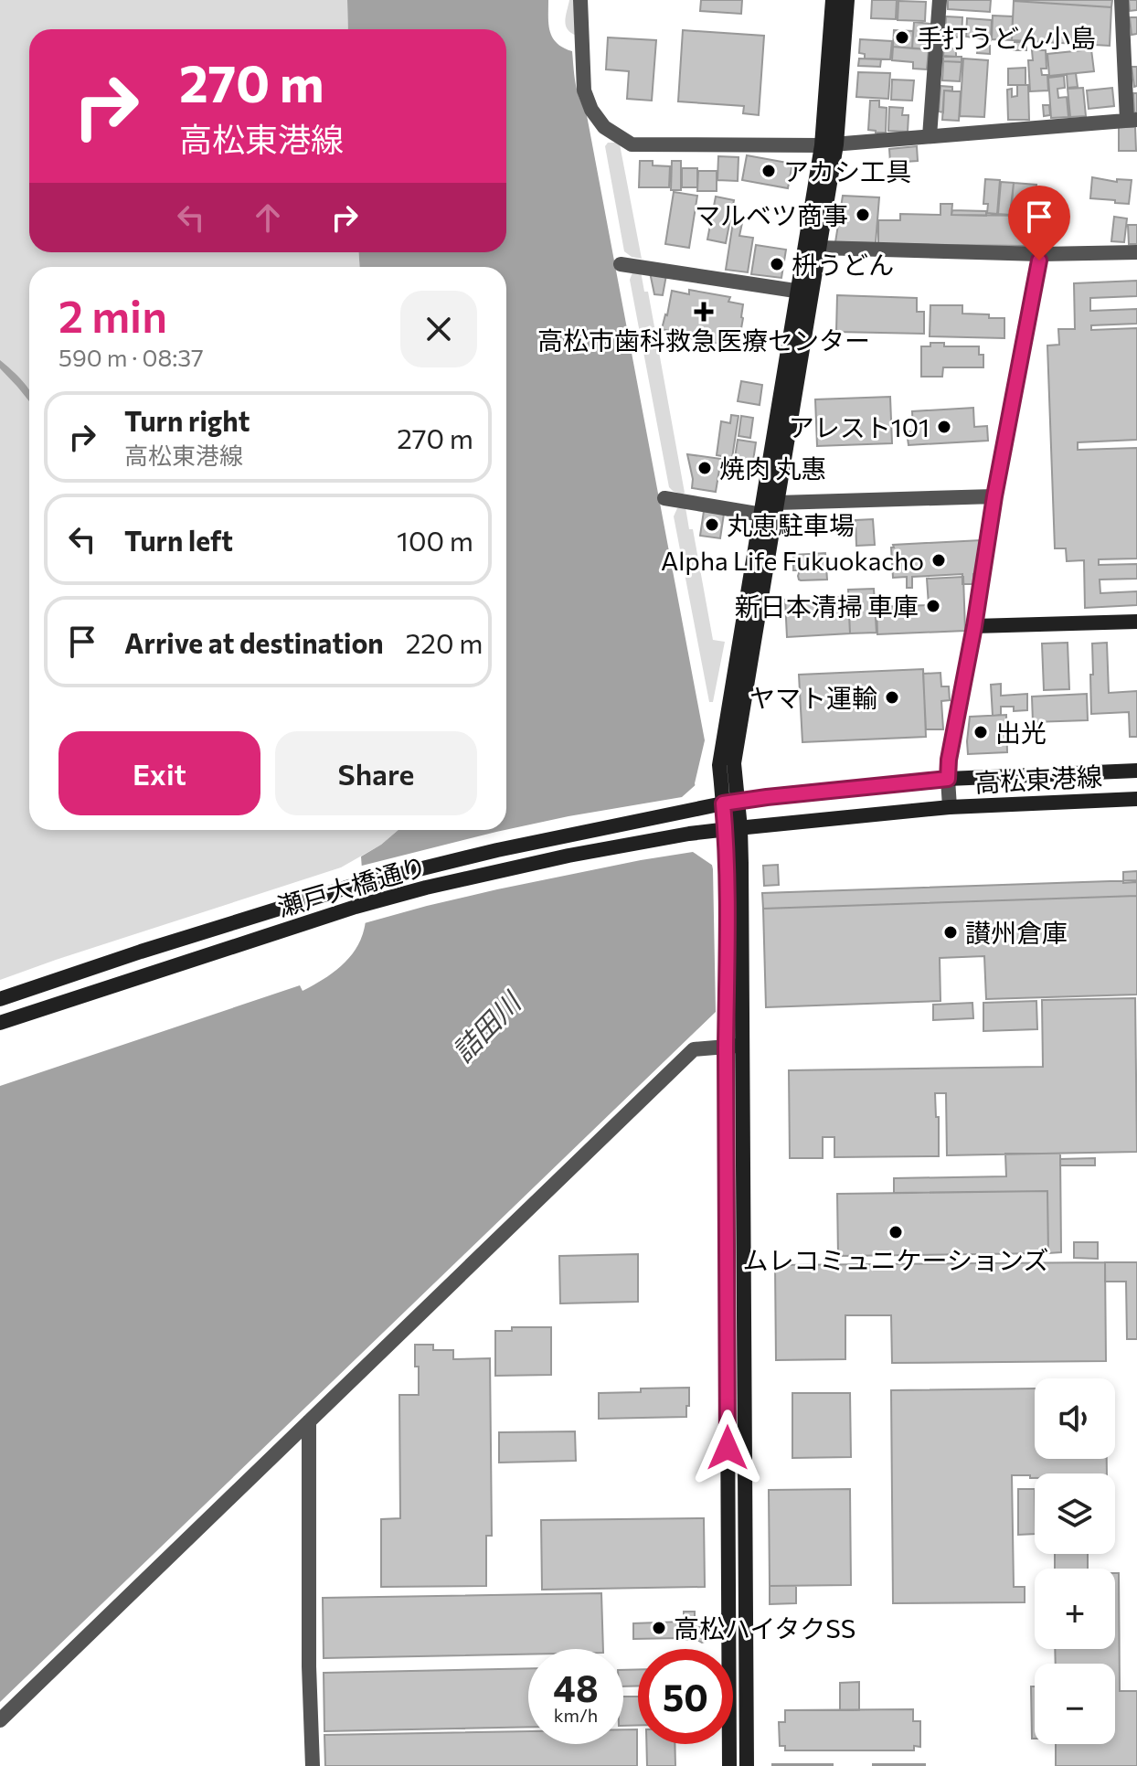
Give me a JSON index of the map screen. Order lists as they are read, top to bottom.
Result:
{
  "streets": {
    "street": ["高松東港線", "瀬戸大橋通り"]
  },
  "crossings": [
    ["高松東港線", "瀬戸大橋通り"]
  ],
  "water": ["詰田川"],
  "places": {
    "other": [
      "手打うどん小島",
      "アカシ工具",
      "マルベツ商事",
      "枡うどん",
      "アレスト101",
      "焼肉 丸惠",
      "丸恵駐車場",
      "Alpha Life Fukuokacho",
      "新日本清掃 車庫",
      "ヤマト運輸",
      "出光",
      "讃州倉庫",
      "ムレコミュニケーションズ",
      "高松ハイタクSS"
    ],
    "health": ["高松市歯科救急医療センター"]
  },
  "page": {
    "turn": ["270 m", "高松東港線"],
    "heading": ["2 min", "590 m · 08:37"],
    "list": [
      {
        "name": "Turn right",
        "note": "高松東港線",
        "value": "270 m"
      },
      {
        "name": "Turn left",
        "value": "100 m"
      },
      {
        "name": "Arrive at destination",
        "value": "220 m"
      }
    ],
    "buttons": ["Exit", "Share"],
    "map_buttons": ["+", "−"],
    "speed": "48 km/h",
    "limit": "50"
  }
}
